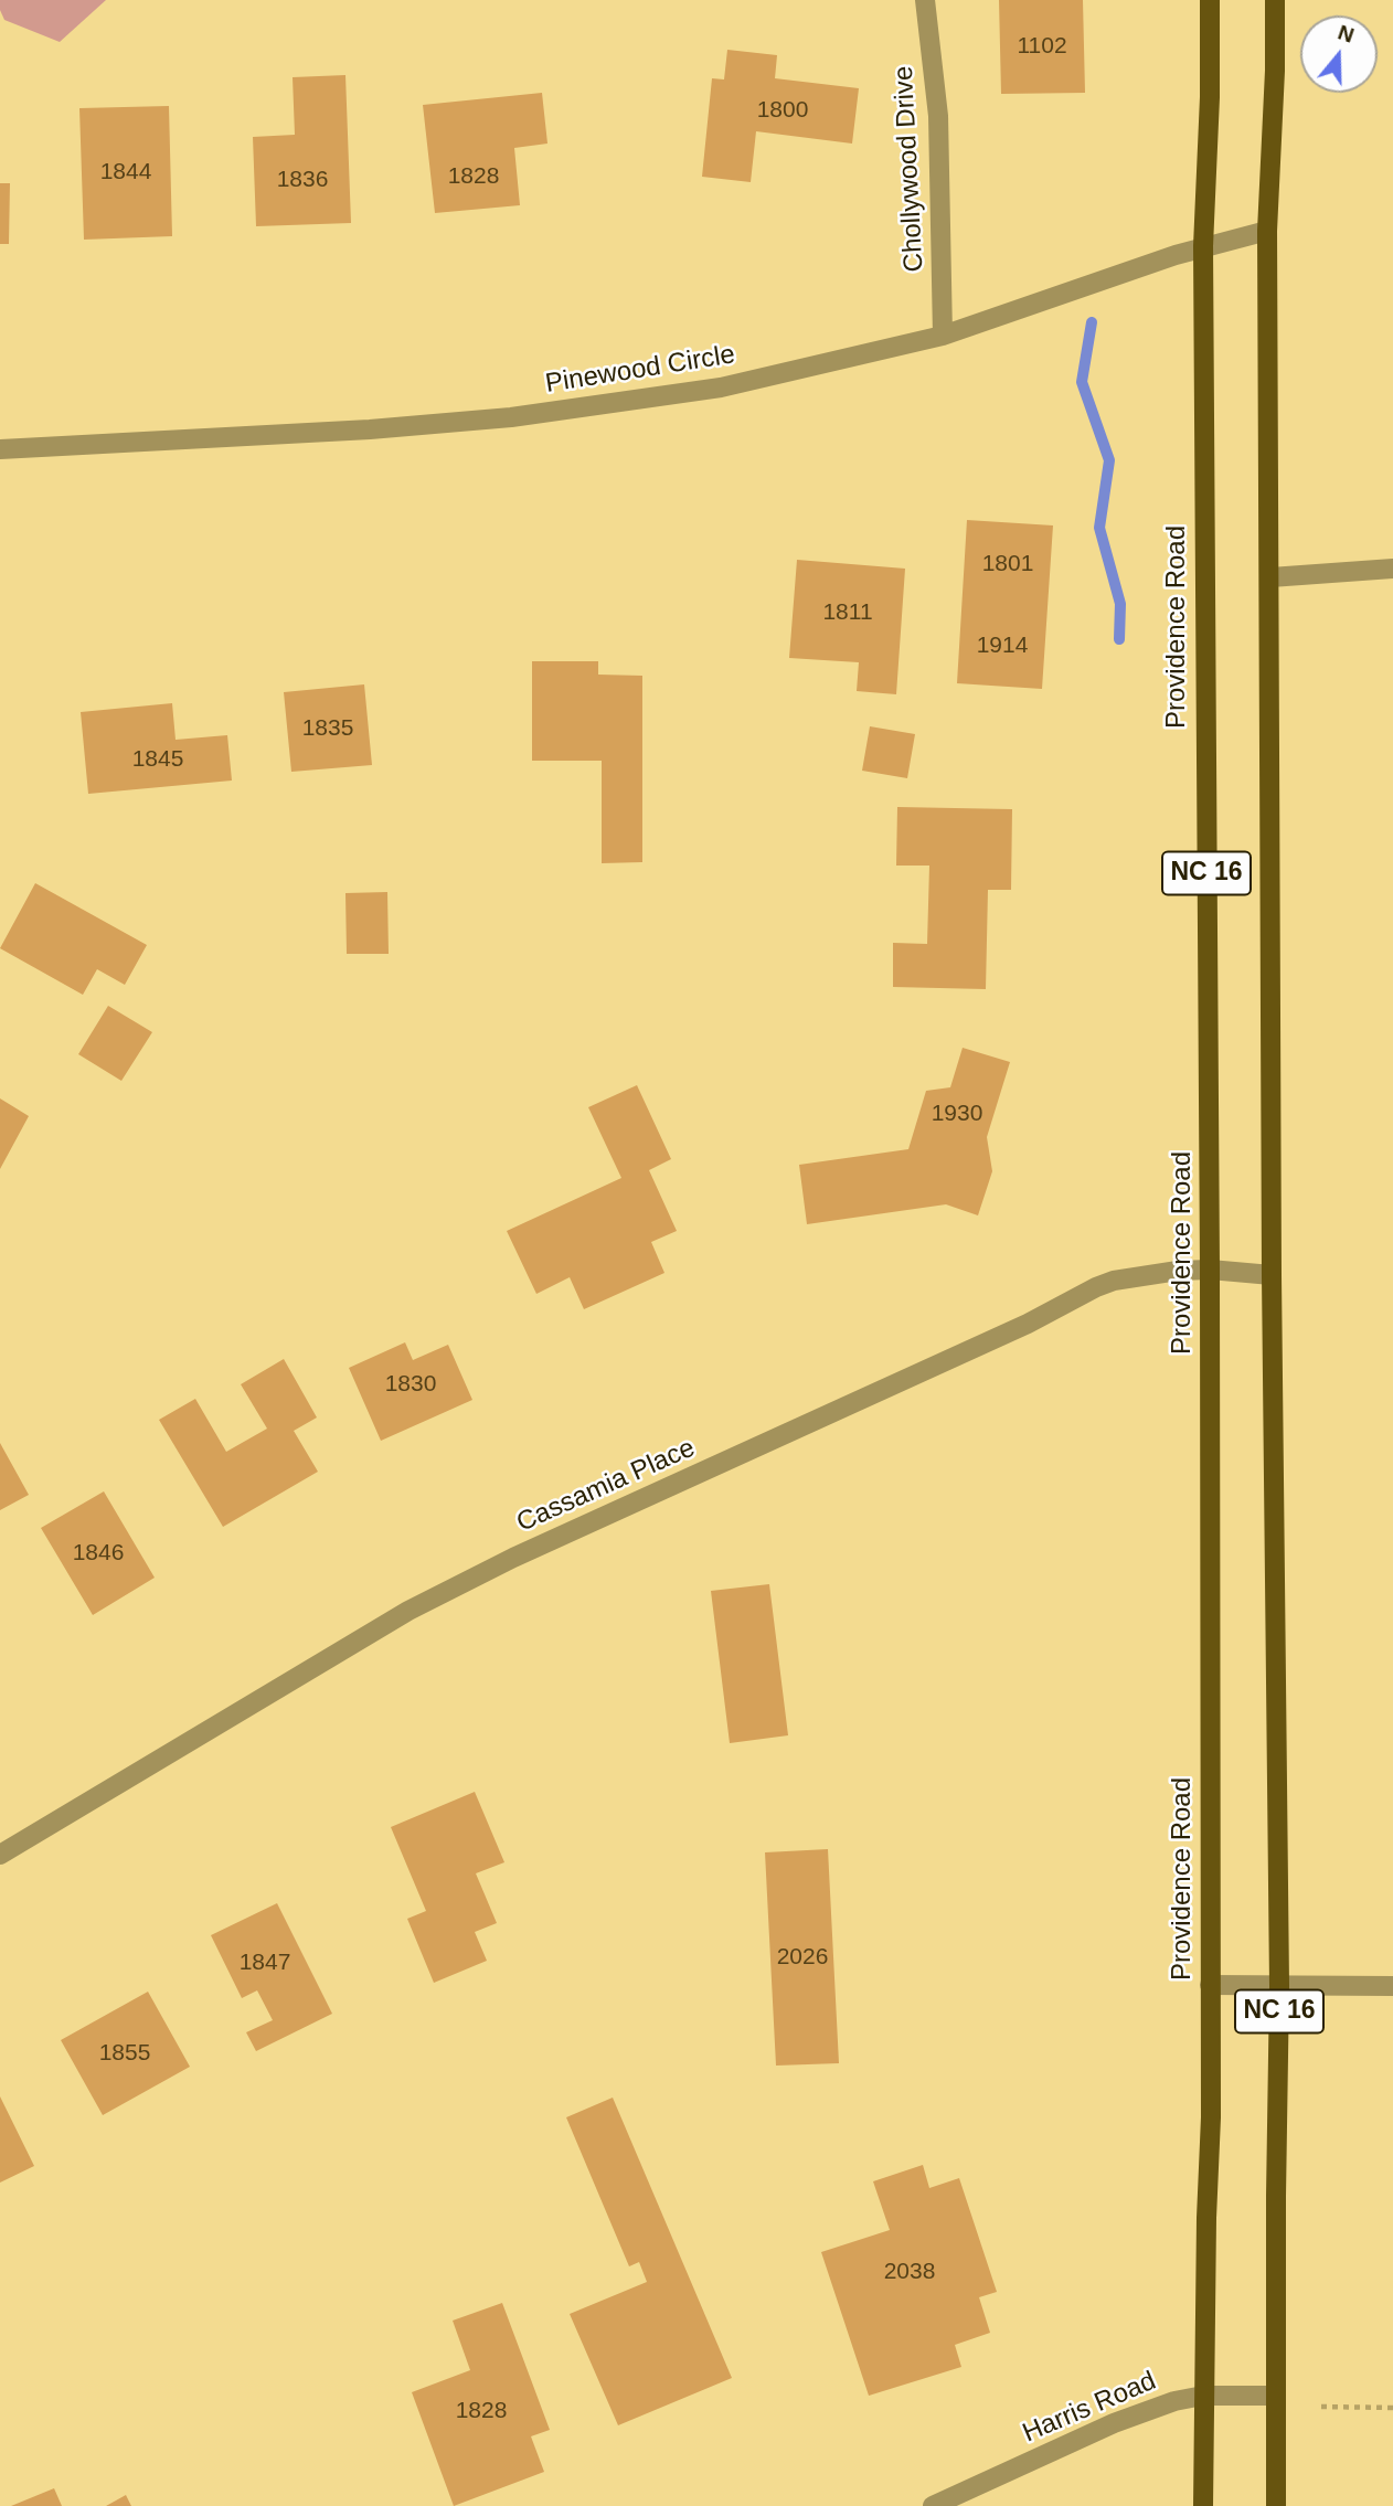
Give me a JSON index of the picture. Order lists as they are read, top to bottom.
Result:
{
  "streets": {
    "main road": ["Providence Road", "NC 16"],
    "street": [
      "Chollywood Drive",
      "Pinewood Circle",
      "Cassamia Place",
      "Harris Road"
    ]
  },
  "crossings": [
    ["Chollywood Drive", "Pinewood Circle"],
    ["Pinewood Circle", "Providence Road"],
    ["Pinewood Circle", "NC 16"],
    ["Providence Road", "Cassamia Place"],
    ["Providence Road", "Harris Road"],
    ["NC 16", "Cassamia Place"],
    ["NC 16", "Harris Road"]
  ],
  "house_numbers": [
    "1102",
    "1800",
    "1844",
    "1828",
    "1836",
    "1801",
    "1811",
    "1914",
    "1835",
    "1845",
    "1930",
    "1830",
    "1846",
    "2026",
    "1847",
    "1855",
    "2038",
    "1828"
  ],
  "north": "top"
}
